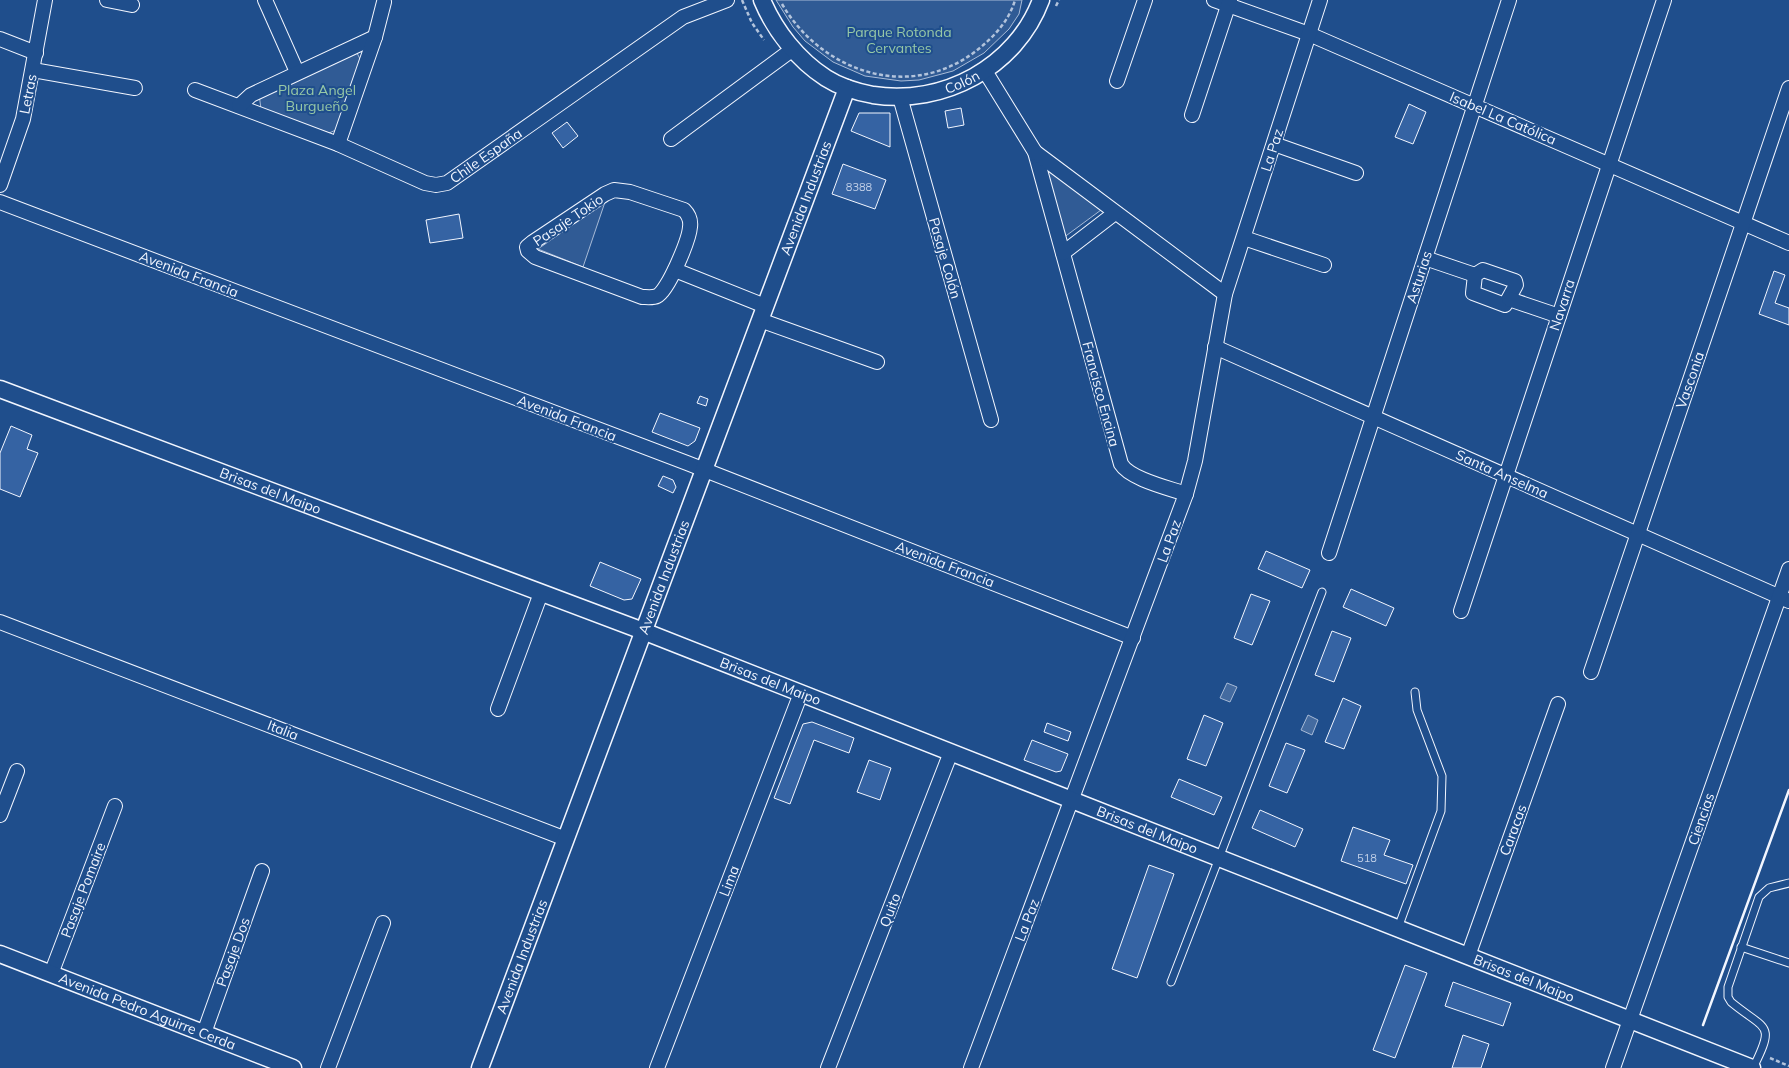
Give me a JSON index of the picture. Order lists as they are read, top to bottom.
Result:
{
  "streets": {
    "street": [
      "Colón",
      "Letras",
      "Isabel La Católica",
      "La Paz",
      "Chile España",
      "Avenida Industrias",
      "Pasaje Tokio",
      "Pasaje Colón",
      "Avenida Francia",
      "Asturias",
      "Navarra",
      "Vasconia",
      "Francisco Encina",
      "Santa Anselma",
      "Brisas del Maipo",
      "Italia",
      "Ciencias",
      "Caracas",
      "Lima",
      "Pasaje Pomaire",
      "Quito",
      "Pasaje Dos",
      "Avenida Pedro Aguirre Cerda"
    ]
  },
  "crossings": [
    ["Colón", "Avenida Industrias"],
    ["Colón", "Pasaje Colón"],
    ["Colón", "Francisco Encina"],
    ["Isabel La Católica", "La Paz"],
    ["Isabel La Católica", "Asturias"],
    ["Isabel La Católica", "Navarra"],
    ["Isabel La Católica", "Vasconia"],
    ["La Paz", "Avenida Francia"],
    ["La Paz", "Francisco Encina"],
    ["La Paz", "Santa Anselma"],
    ["La Paz", "Brisas del Maipo"],
    ["Avenida Industrias", "Avenida Francia"],
    ["Avenida Industrias", "Brisas del Maipo"],
    ["Avenida Industrias", "Italia"],
    ["Asturias", "Santa Anselma"],
    ["Navarra", "Santa Anselma"],
    ["Vasconia", "Santa Anselma"],
    ["Santa Anselma", "Ciencias"],
    ["Brisas del Maipo", "Ciencias"],
    ["Brisas del Maipo", "Caracas"],
    ["Brisas del Maipo", "Lima"],
    ["Brisas del Maipo", "Quito"],
    ["Pasaje Pomaire", "Avenida Pedro Aguirre Cerda"],
    ["Pasaje Dos", "Avenida Pedro Aguirre Cerda"]
  ],
  "parks": ["Parque Rotonda Cervantes", "Plaza Angel Burgueño"],
  "house_numbers": ["8388", "518"]
}
